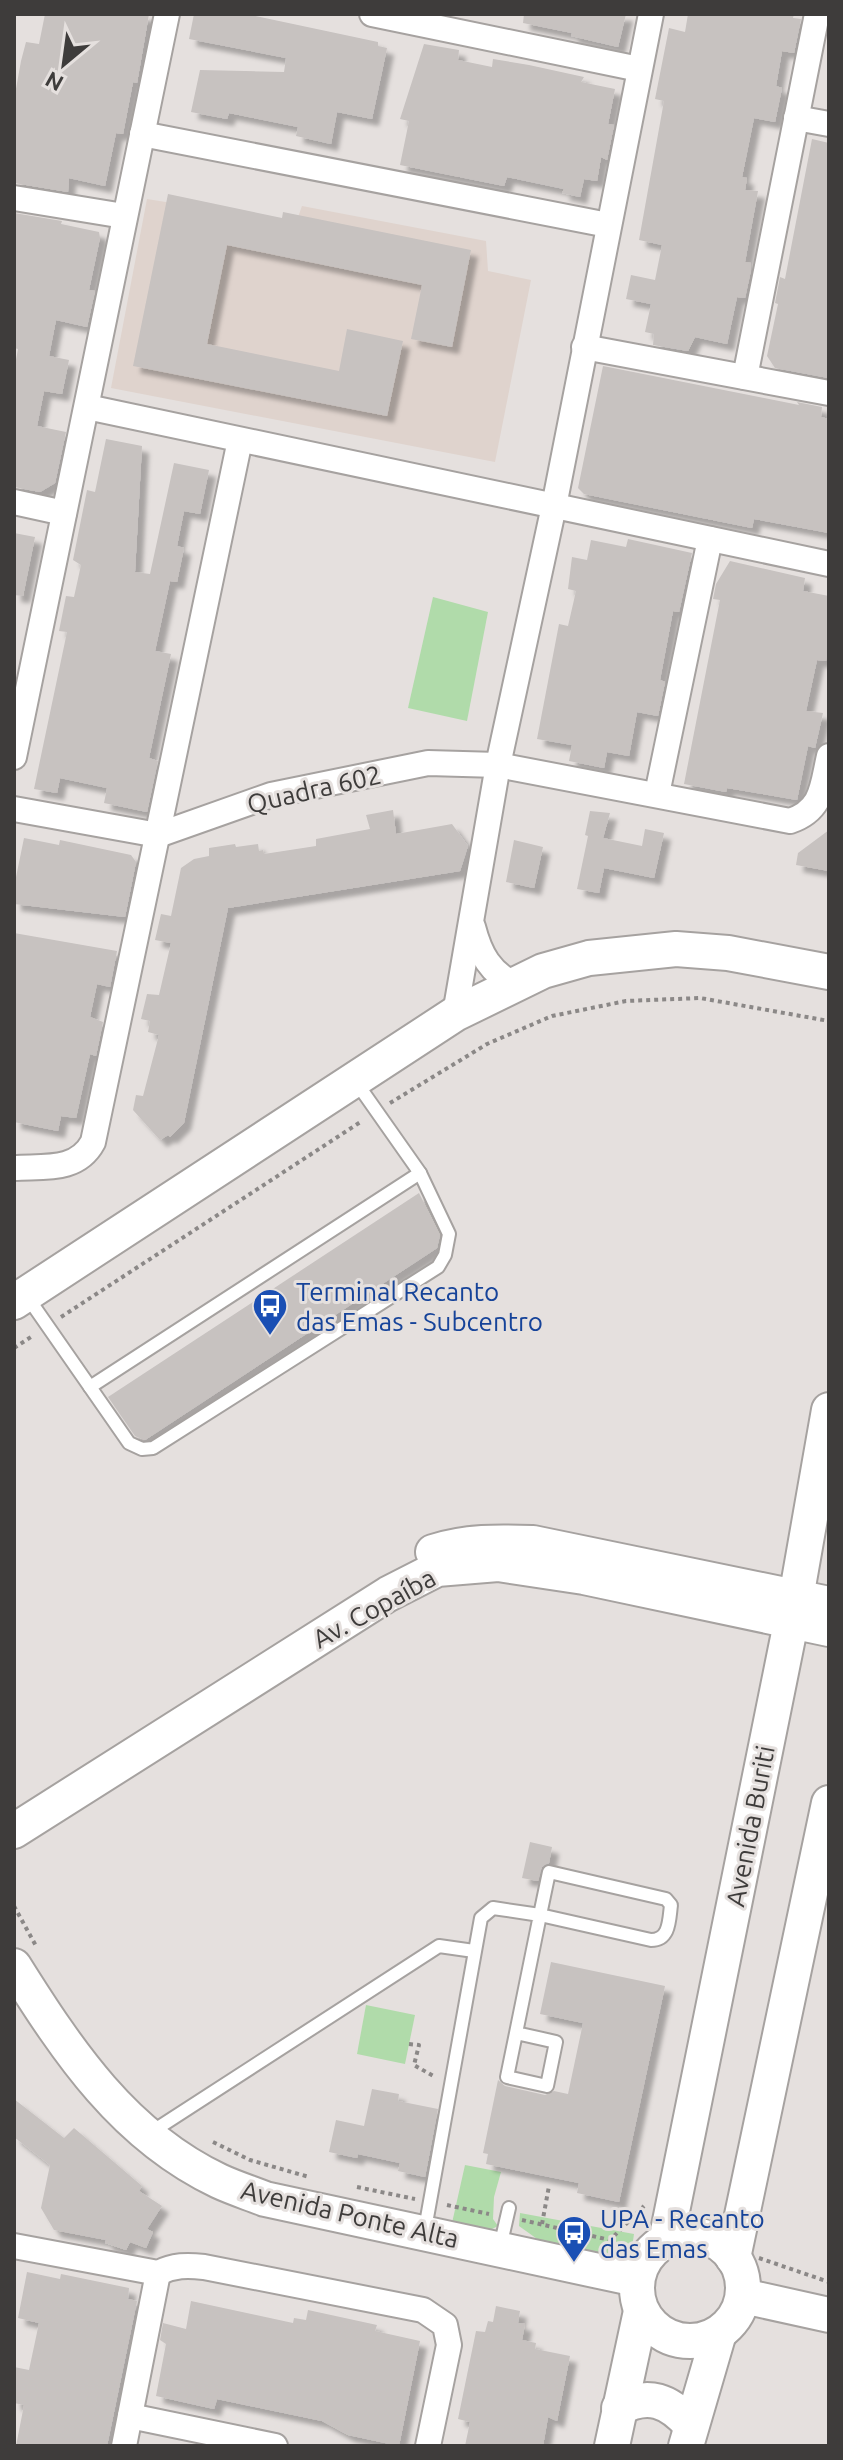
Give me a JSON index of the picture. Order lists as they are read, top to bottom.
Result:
{
  "streets": {
    "street": [
      "Quadra 602",
      "Av. Copaíba",
      "Avenida Buriti",
      "Avenida Ponte Alta"
    ]
  },
  "crossings": [
    ["Av. Copaíba", "Avenida Buriti"],
    ["Avenida Buriti", "Avenida Ponte Alta"]
  ],
  "places": {
    "bus stop": ["Terminal Recanto das Emas - Subcentro", "UPA - Recanto das Emas"]
  },
  "north": "bottom left"
}
